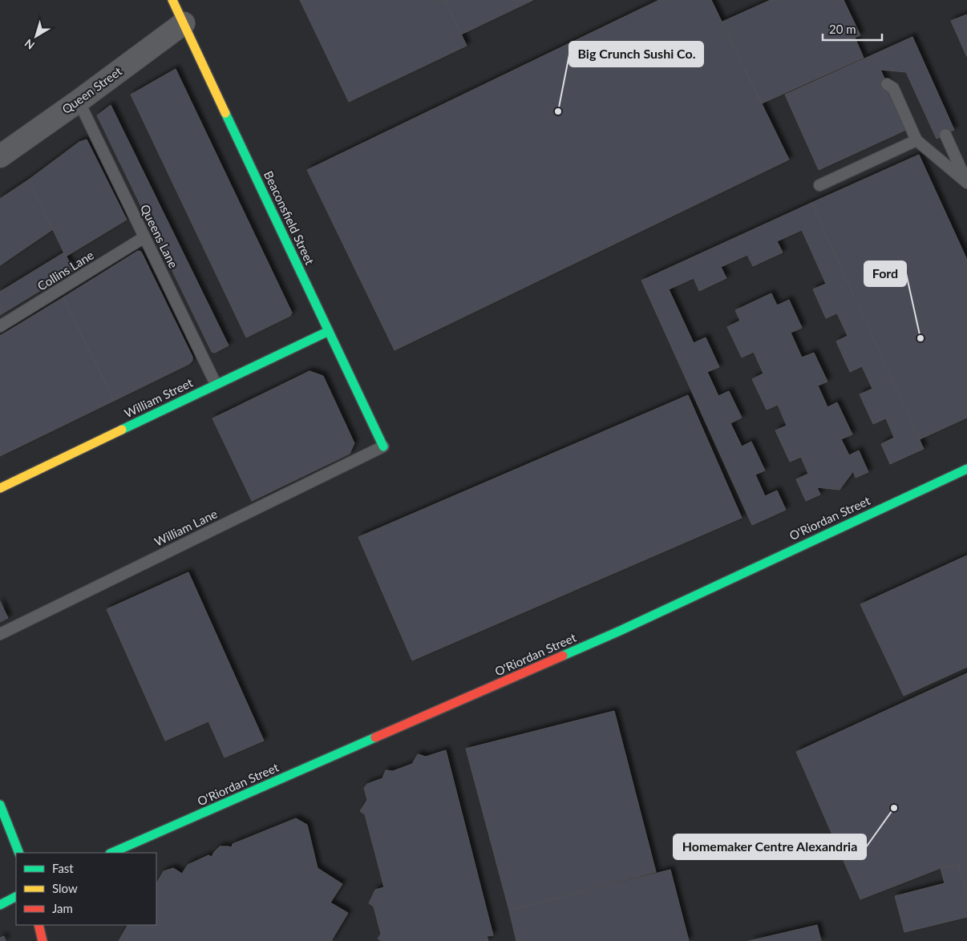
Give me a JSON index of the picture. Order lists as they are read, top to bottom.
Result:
{
  "streets": {
    "main road": ["Beaconsfield Street", "William Street", "O'Riordan Street"],
    "street": ["Queen Street"],
    "lane": ["Queens Lane", "Collins Lane", "William Lane"]
  },
  "crossings": [
    ["Queen Street", "Beaconsfield Street"],
    ["Queen Street", "Queens Lane"],
    ["Beaconsfield Street", "William Street"],
    ["Beaconsfield Street", "William Lane"],
    ["Queens Lane", "Collins Lane"],
    ["Queens Lane", "William Street"]
  ],
  "places": ["Big Crunch Sushi Co.", "Ford", "Homemaker Centre Alexandria"],
  "legend": ["Fast", "Slow", "Jam"],
  "scale_bar": "20 m",
  "north": "bottom left"
}
